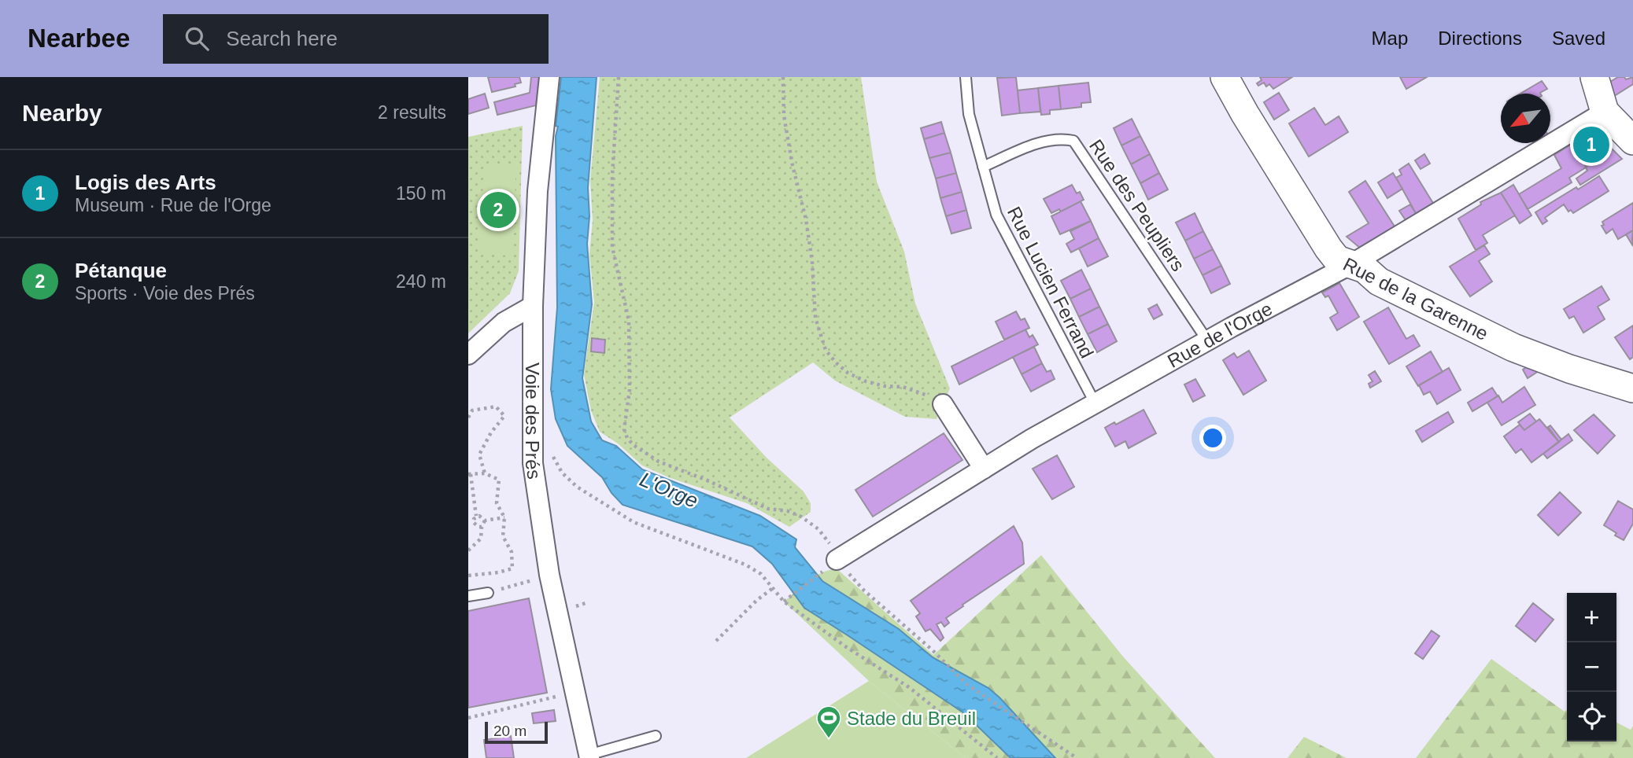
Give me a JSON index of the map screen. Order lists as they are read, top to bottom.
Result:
{
  "streets": {
    "main road": ["Rue de la Garenne"],
    "street": ["Rue de l'Orge", "Voie des Prés"],
    "lane": ["Rue des Peupliers", "Rue Lucien Ferrand"]
  },
  "crossings": [
    ["Rue des Peupliers", "Rue Lucien Ferrand"],
    ["Rue des Peupliers", "Rue de l'Orge"],
    ["Rue Lucien Ferrand", "Rue de l'Orge"],
    ["Rue de la Garenne", "Rue de l'Orge"]
  ],
  "water": ["L'Orge"],
  "places": {
    "sports": ["Stade du Breuil"]
  },
  "scale_bar": "20 m",
  "north": "bottom left",
  "page": {
    "header": "Nearbee",
    "search": "Search here",
    "nav": ["Map", "Directions", "Saved"],
    "heading": ["Nearby", "2 results"],
    "pins": ["1", "2"],
    "list": [
      {
        "mark": "1",
        "name": "Logis des Arts",
        "note": "Museum · Rue de l'Orge",
        "value": "150 m"
      },
      {
        "mark": "2",
        "name": "Pétanque",
        "note": "Sports · Voie des Prés",
        "value": "240 m"
      }
    ],
    "map_buttons": ["+", "−"],
    "scale": "20 m"
  }
}
